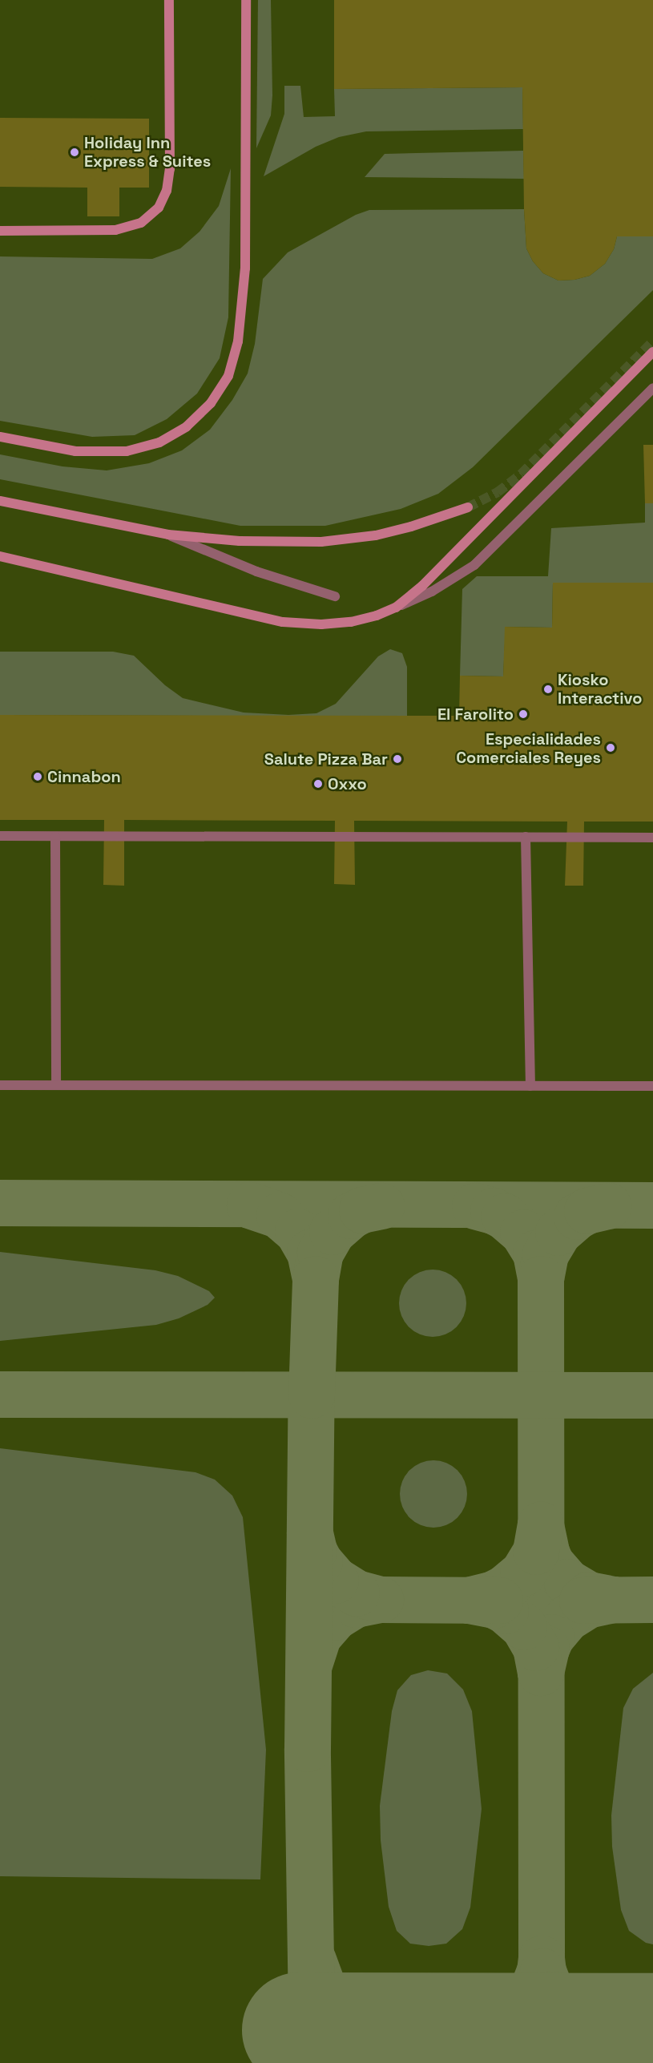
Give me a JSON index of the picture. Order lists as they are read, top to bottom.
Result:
{
  "places": [
    "Holiday Inn Express & Suites",
    "Kiosko Interactivo",
    "El Farolito",
    "Especialidades Comerciales Reyes",
    "Salute Pizza Bar",
    "Cinnabon",
    "Oxxo"
  ]
}
